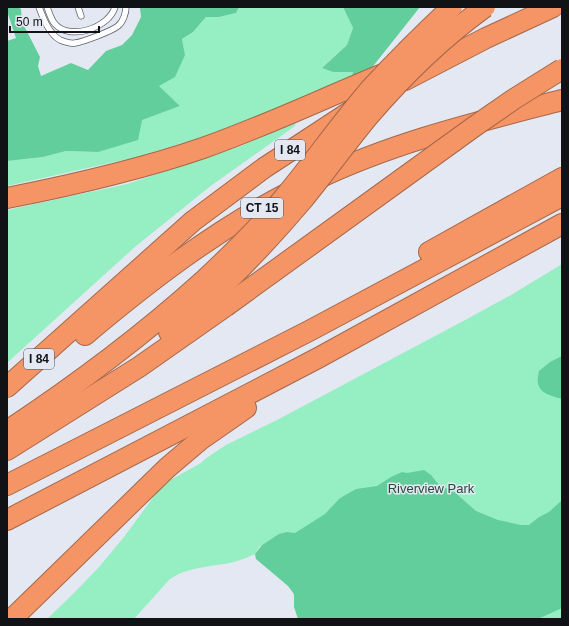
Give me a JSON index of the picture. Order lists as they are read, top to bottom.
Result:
{
  "streets": {
    "highway": ["I 84", "CT 15"]
  },
  "parks": ["Riverview Park"],
  "scale_bar": "50 m"
}
